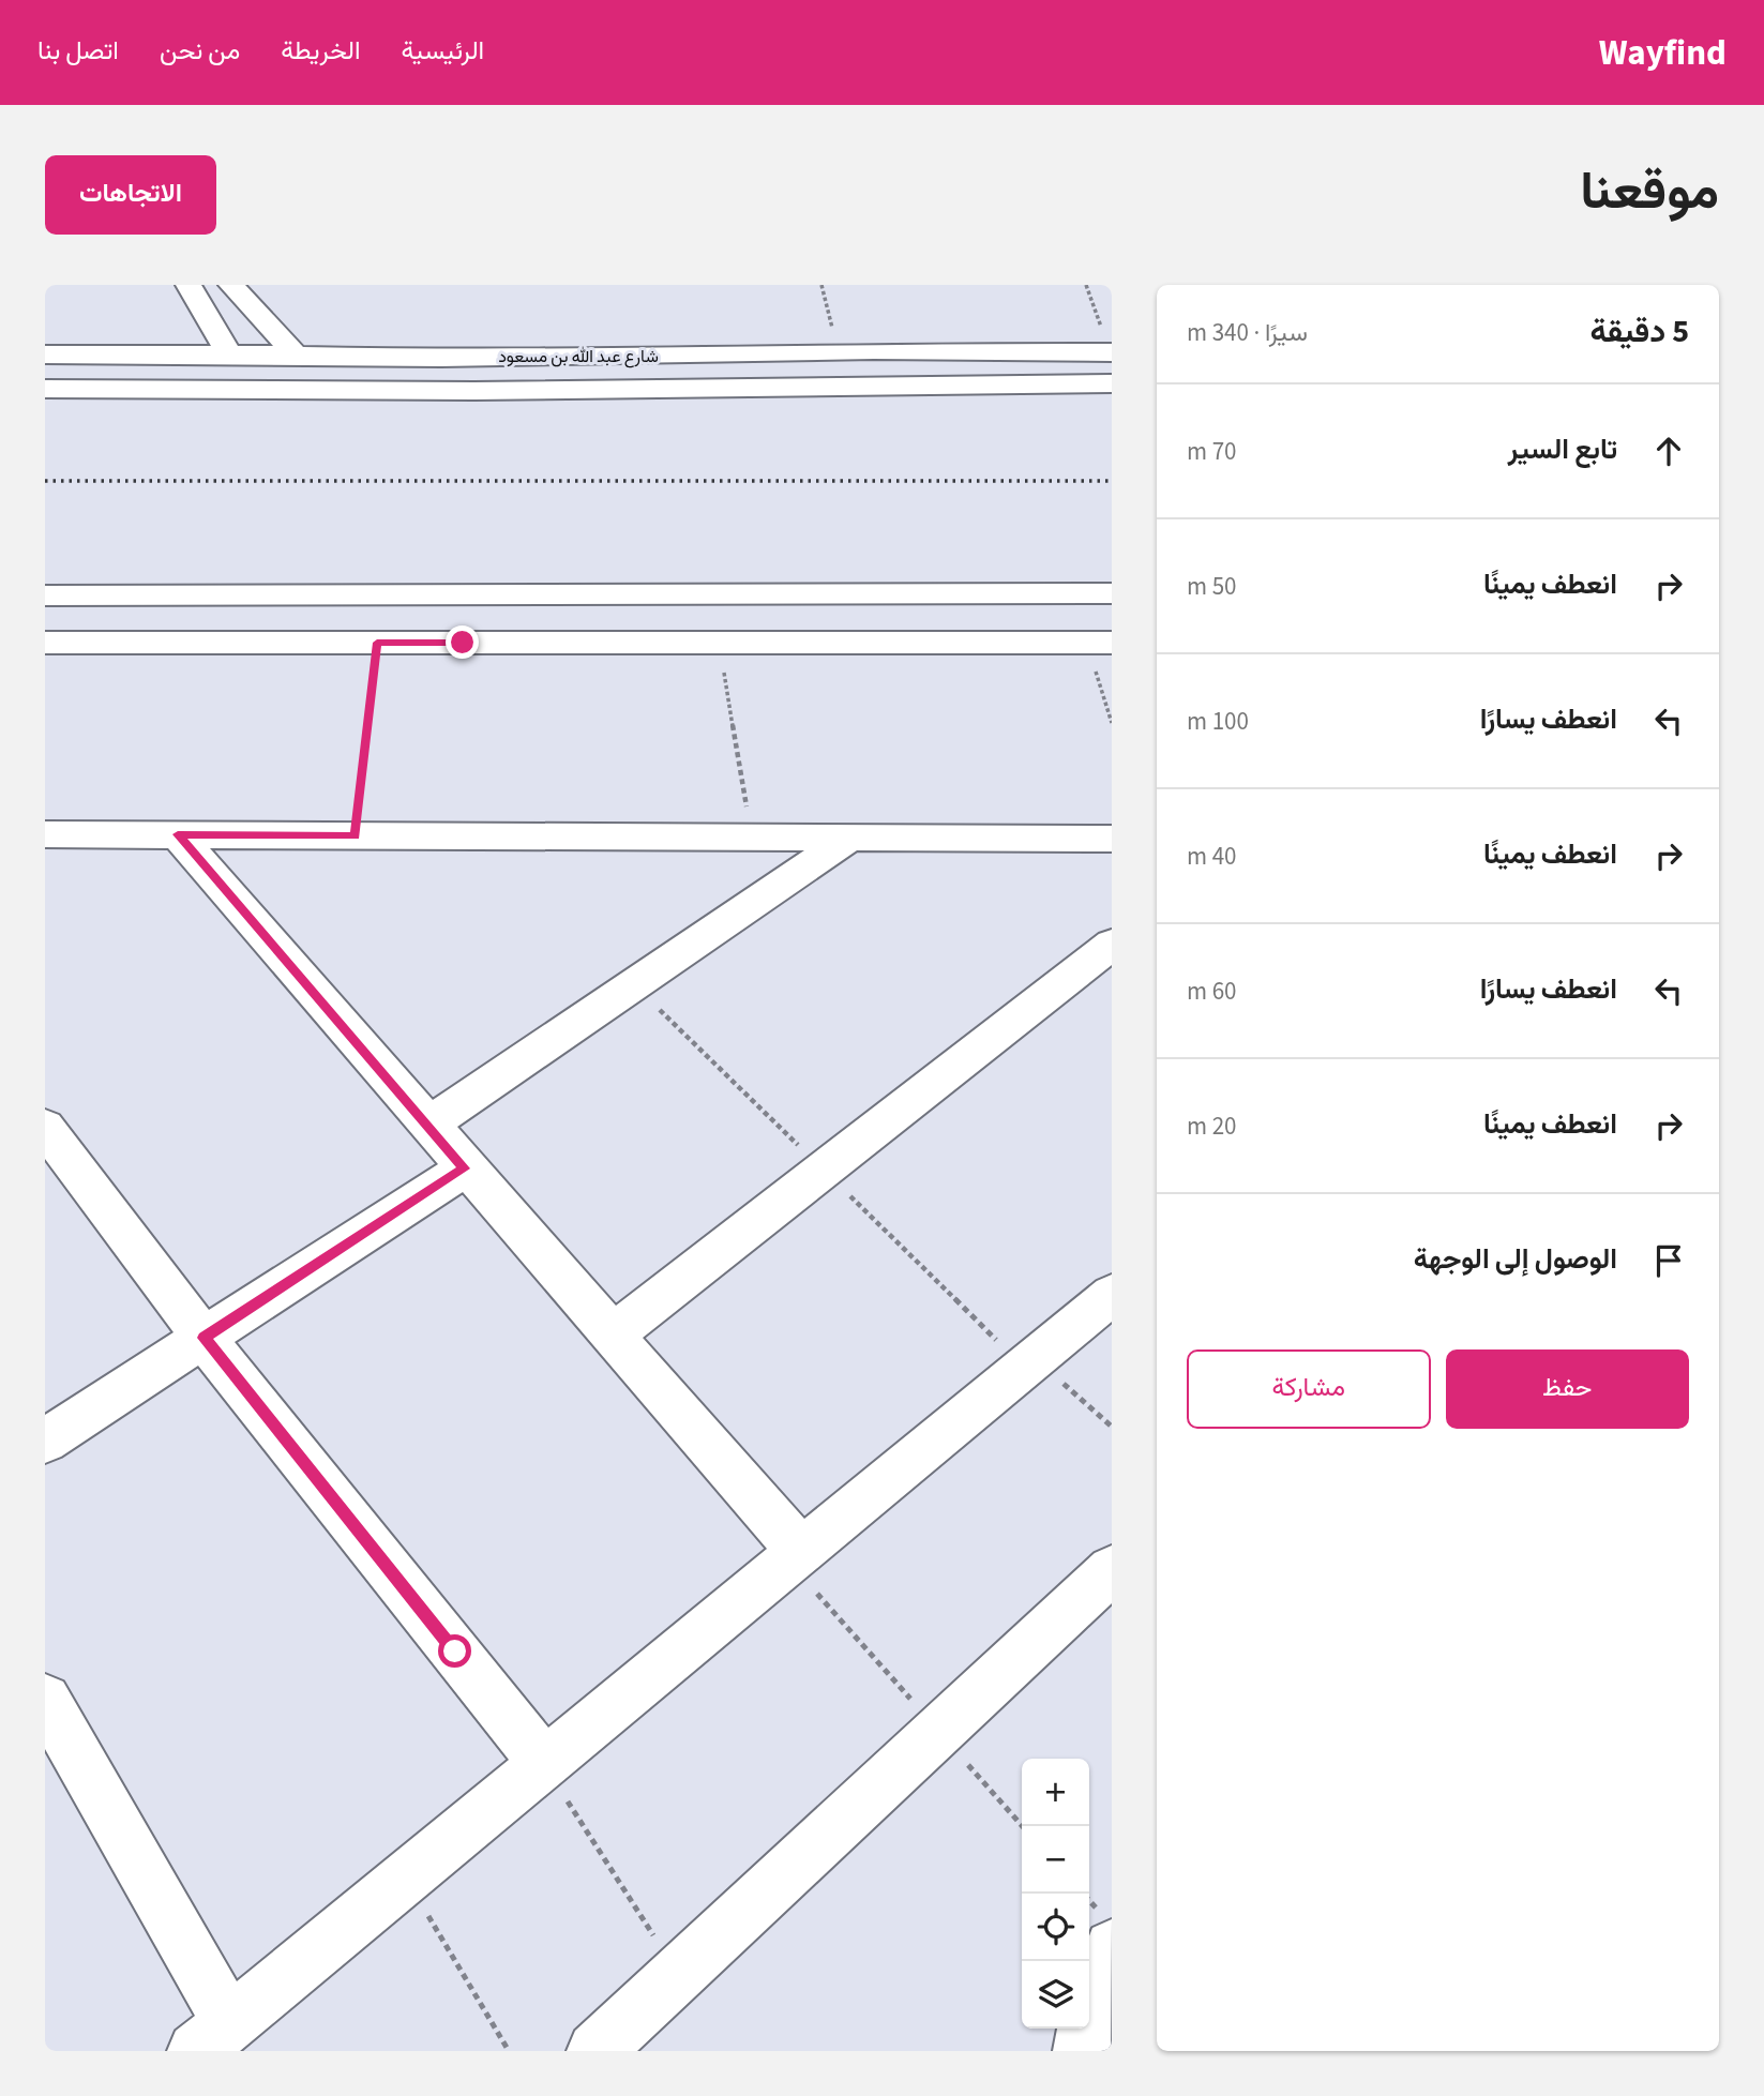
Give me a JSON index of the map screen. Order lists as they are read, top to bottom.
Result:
{
  "streets": {
    "street": ["شارع عبد الله بن مسعود"]
  },
  "page": {
    "header": "Wayfind",
    "nav": [
      "الرئيسية",
      "الخريطة",
      "من نحن",
      "اتصل بنا"
    ],
    "title": "موقعنا",
    "buttons": [
      "الاتجاهات",
      ["حفظ", "مشاركة"]
    ],
    "heading": ["5 دقيقة", "سيرًا · 340 m"],
    "list": [
      ["تابع السير", "70 m"],
      ["انعطف يمينًا", "50 m"],
      ["انعطف يسارًا", "100 m"],
      ["انعطف يمينًا", "40 m"],
      ["انعطف يسارًا", "60 m"],
      ["انعطف يمينًا", "20 m"],
      "الوصول إلى الوجهة"
    ],
    "map_buttons": ["+", "−"]
  }
}
